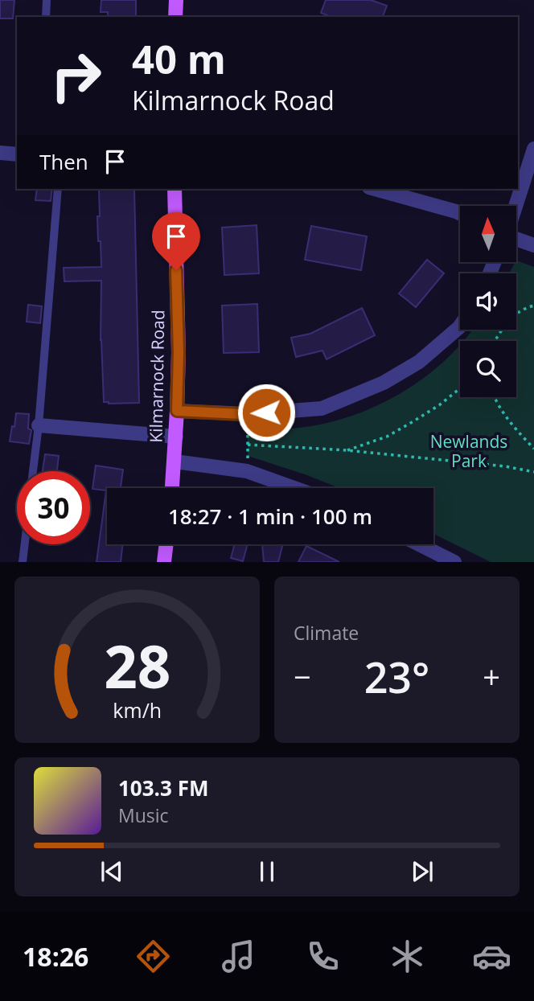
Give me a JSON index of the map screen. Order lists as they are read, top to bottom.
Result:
{
  "streets": {
    "main road": ["Kilmarnock Road"]
  },
  "parks": ["Newlands Park"],
  "north": "top",
  "page": {
    "turn": ["40 m", "Kilmarnock Road"],
    "then": "Then",
    "limit": "30",
    "trip": "18:27 · 1 min · 100 m",
    "tile": "Climate",
    "heat": ["−", "23°", "+"],
    "song": ["103.3 FM", "Music"],
    "tabs": "18:26",
    "gauge": ["28", "km/h"]
  }
}
